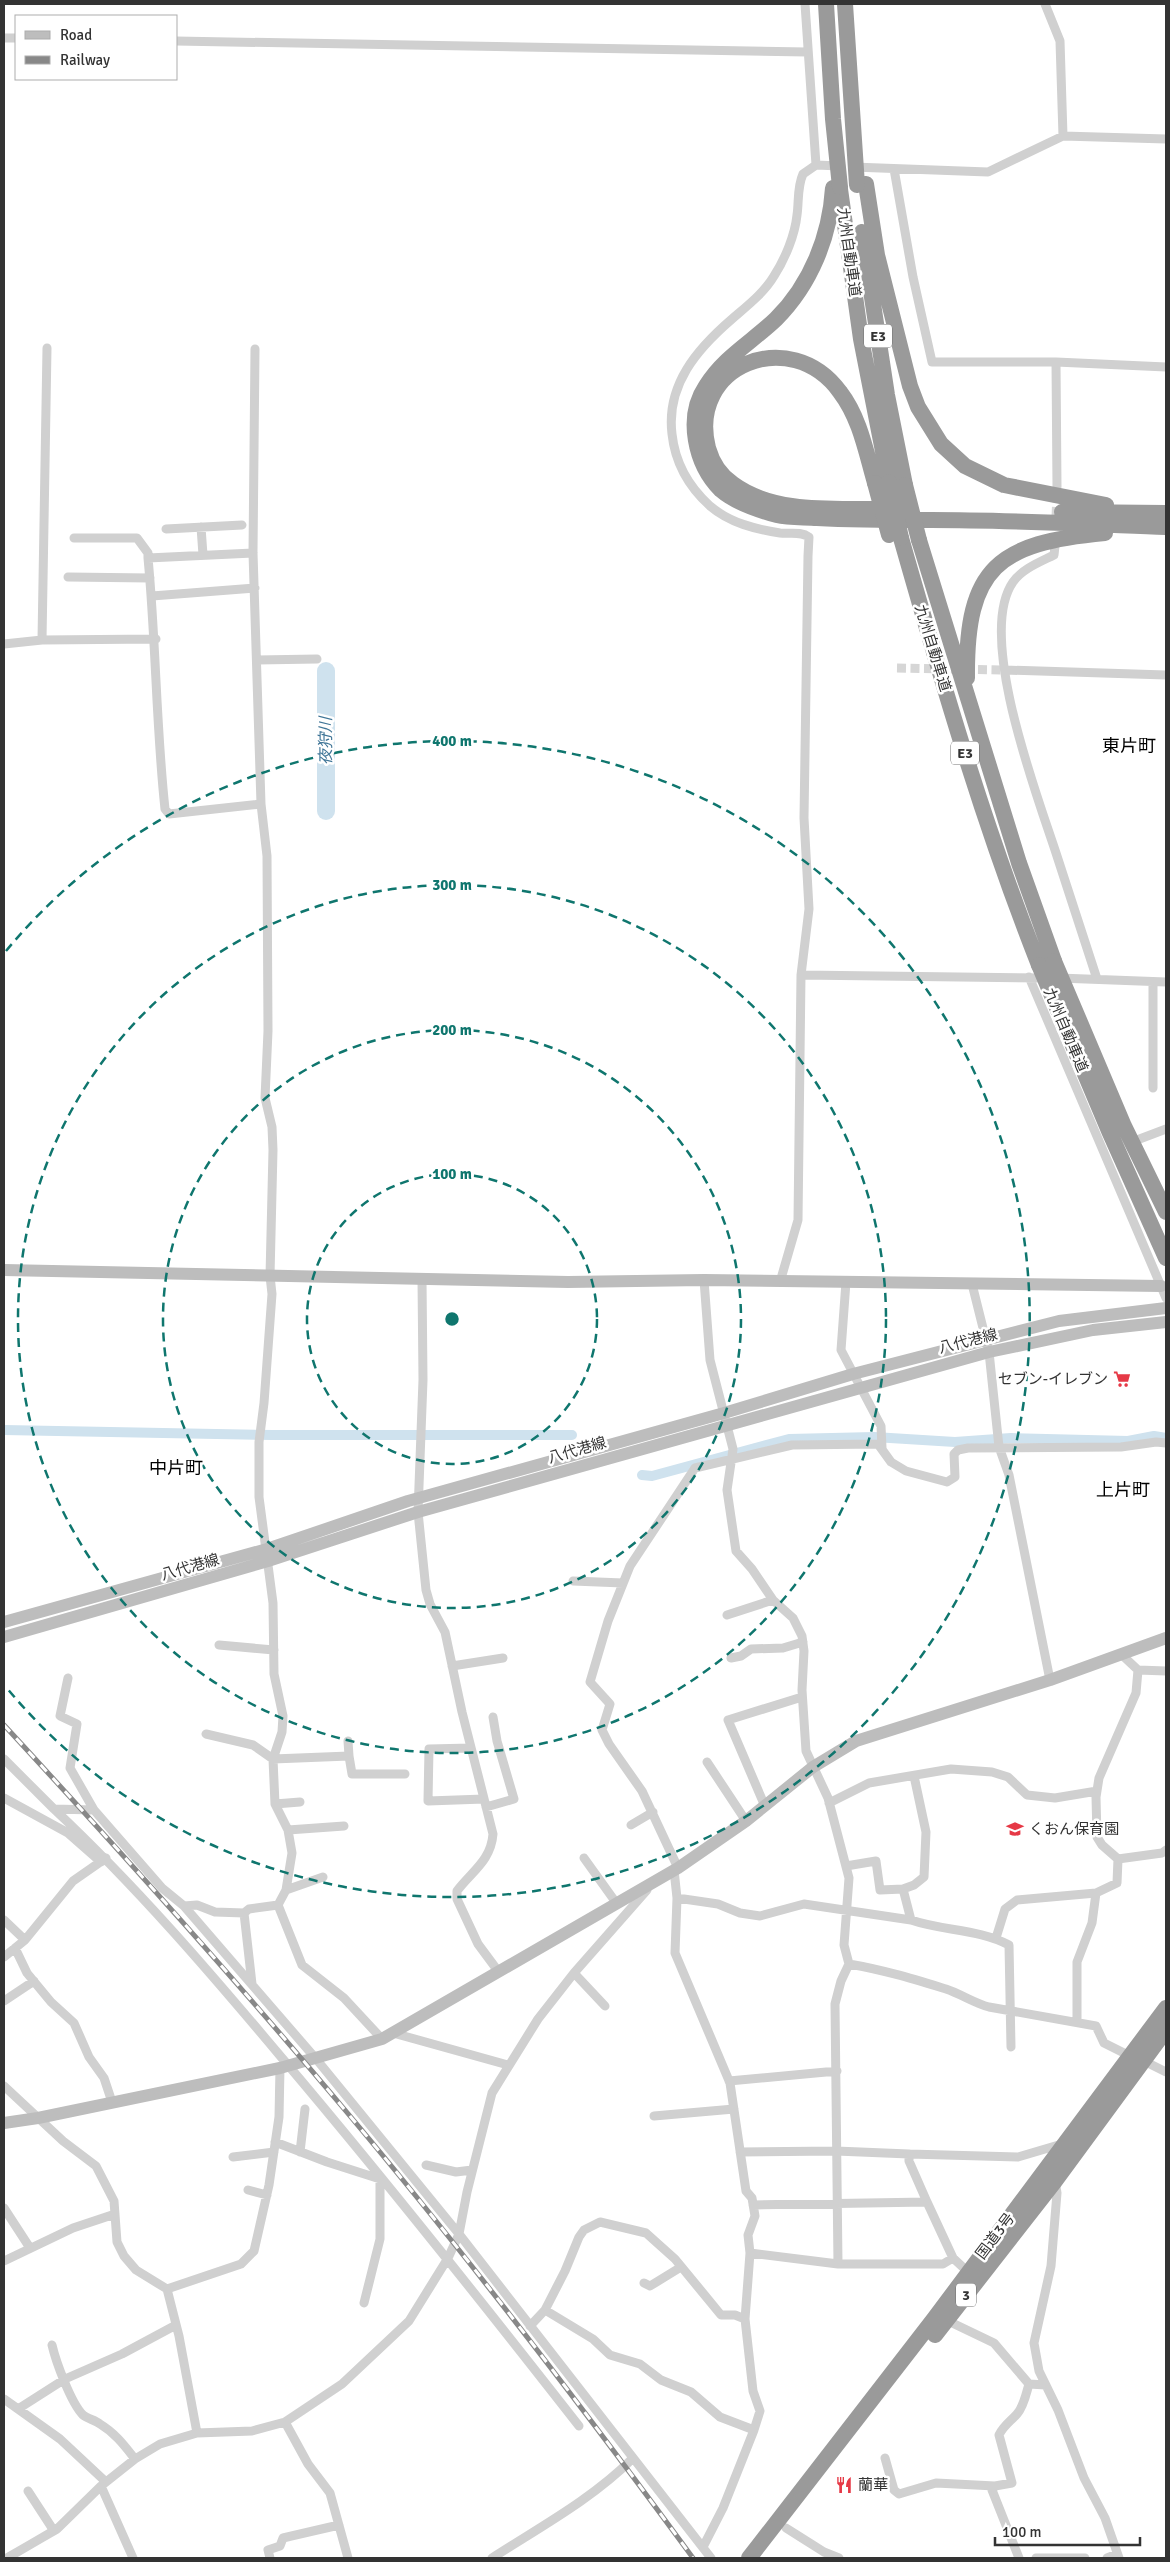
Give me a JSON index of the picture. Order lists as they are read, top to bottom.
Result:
{
  "streets": {
    "highway": [
      "九州自動車道",
      "E3",
      "国道3号",
      "3"
    ],
    "street": ["八代港線"]
  },
  "districts": ["東片町", "中片町", "上片町"],
  "water": ["夜狩川"],
  "places": {
    "supermarket": ["セブン-イレブン"],
    "school or university": ["くおん保育園"],
    "restaurant": ["蘭華"]
  },
  "legend": ["Road", "Railway"],
  "scale_bar": "100 m",
  "rings": [
    "400 m",
    "300 m",
    "200 m",
    "100 m"
  ]
}
